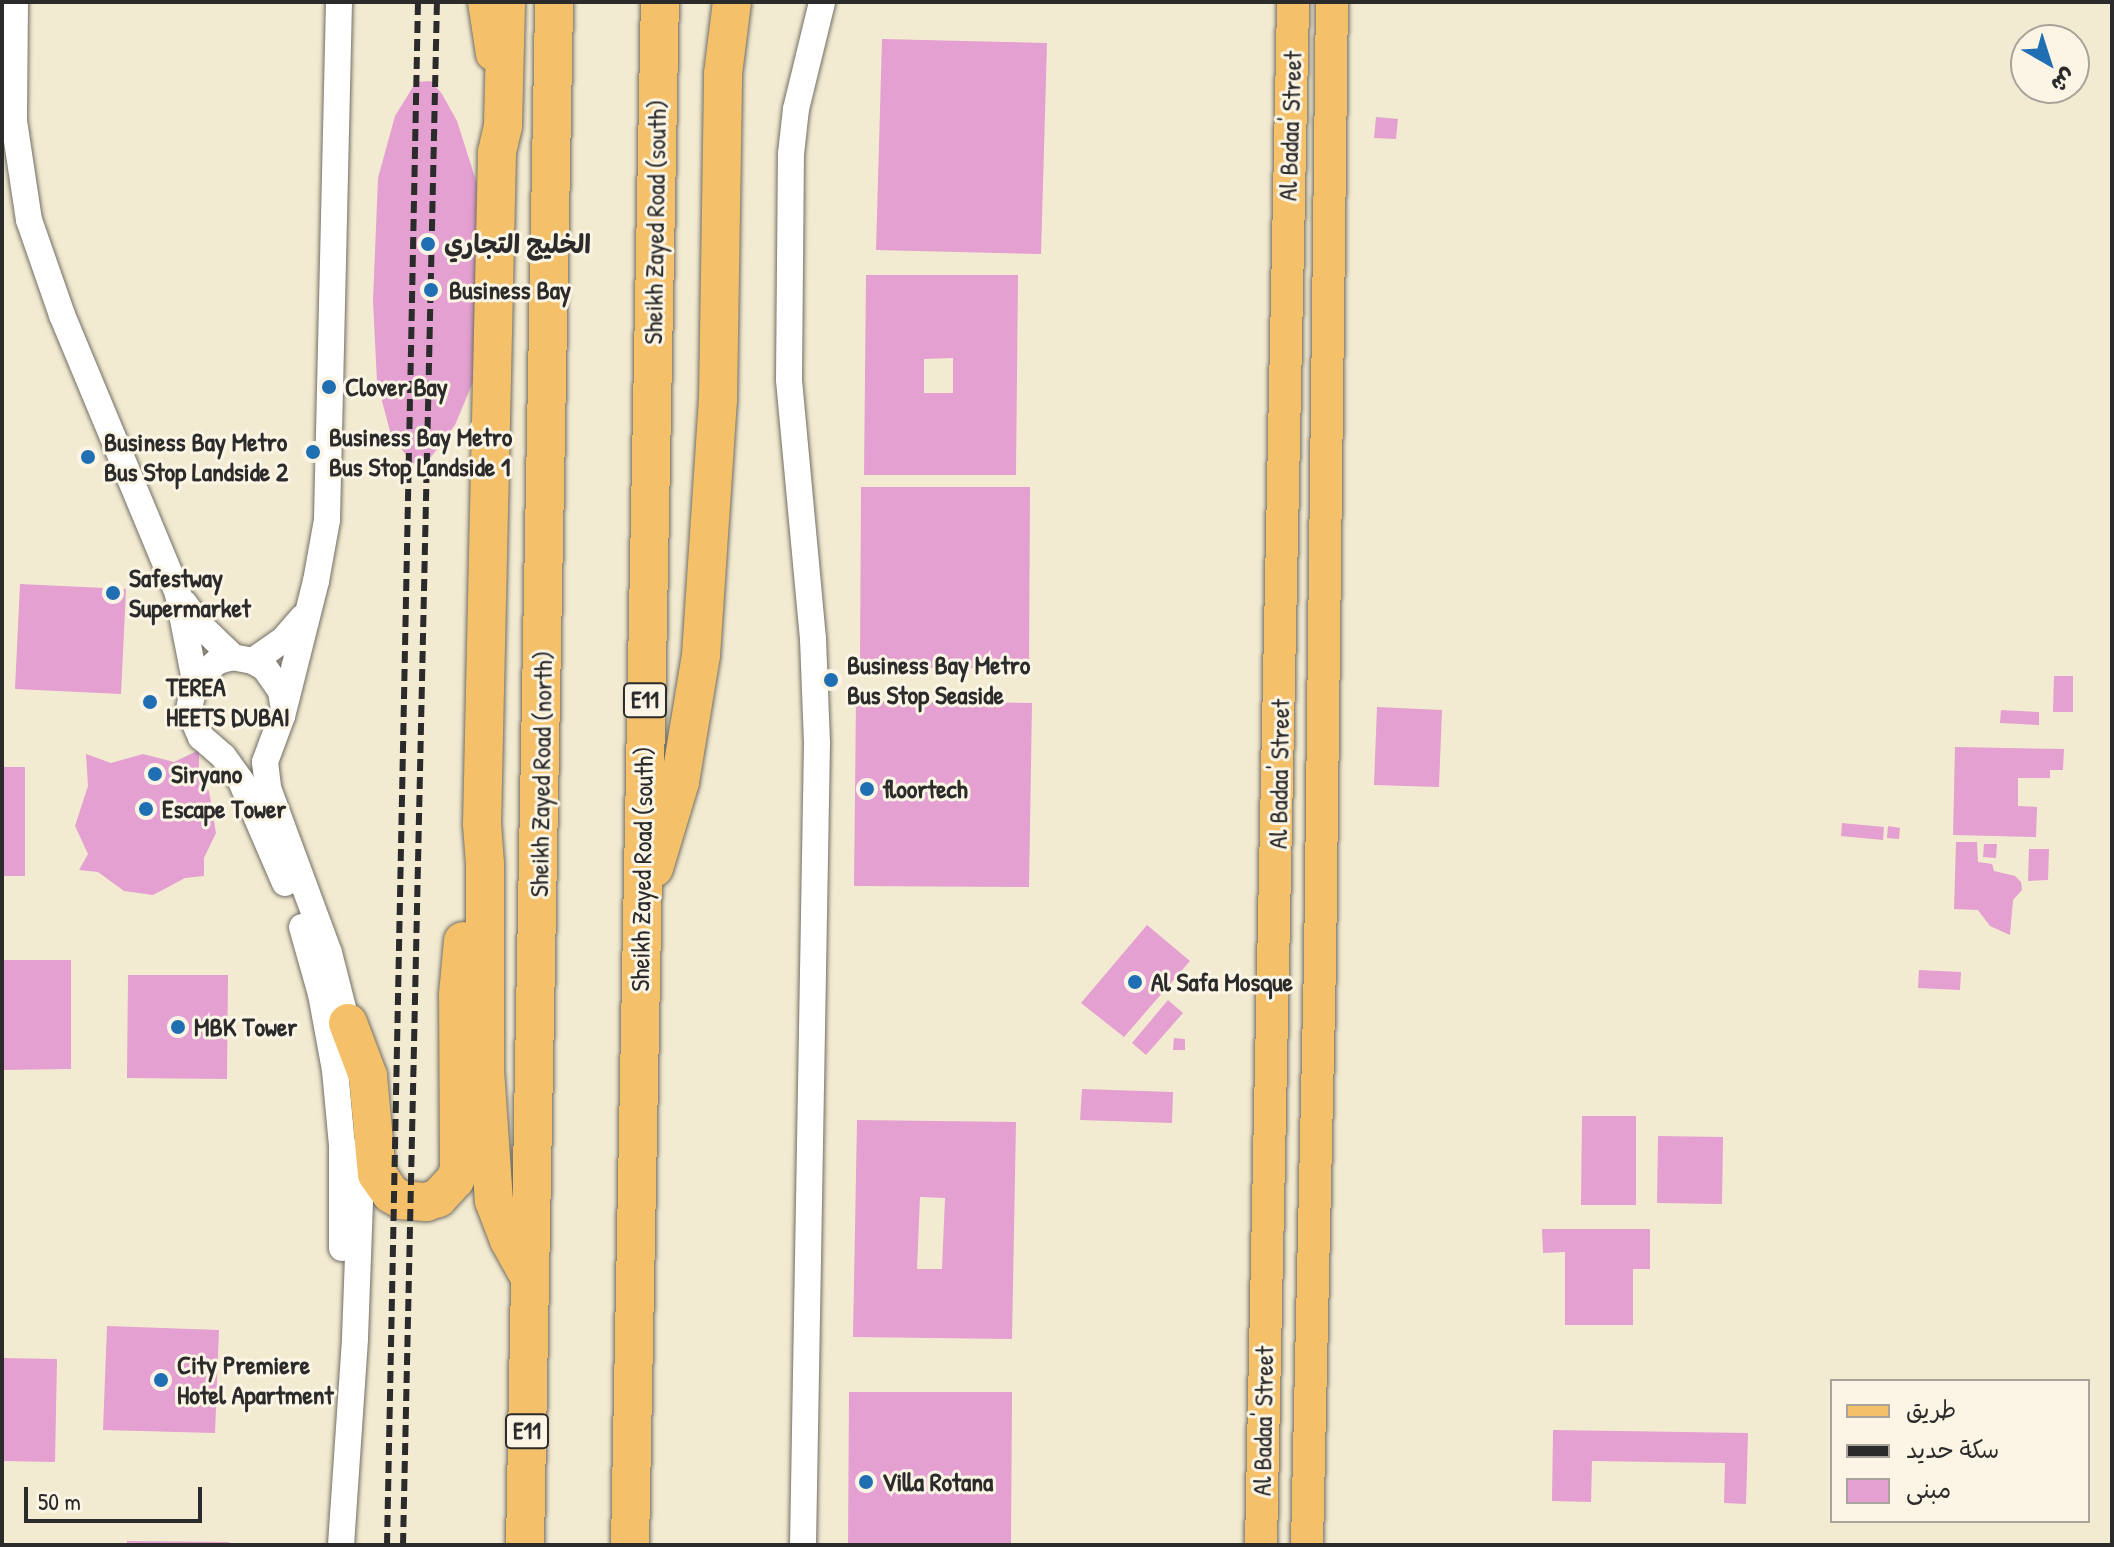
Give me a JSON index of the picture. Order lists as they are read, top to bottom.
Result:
{
  "streets": {
    "highway": ["Sheikh Zayed Road (south)", "E11", "Sheikh Zayed Road (north)"],
    "main road": ["Al Badaa' Street"]
  },
  "places": [
    "الخليج التجاري",
    "Business Bay",
    "Clover Bay",
    "Business Bay Metro Bus Stop Landside 1",
    "Business Bay Metro Bus Stop Landside 2",
    "Safestway Supermarket",
    "Business Bay Metro Bus Stop Seaside",
    "TEREA HEETS DUBAI",
    "Siryano",
    "floortech",
    "Escape Tower",
    "Al Safa Mosque",
    "MBK Tower",
    "City Premiere Hotel Apartment",
    "Villa Rotana"
  ],
  "legend": ["طريق", "سكة حديد", "مبنى"],
  "scale_bar": "50 m",
  "north": "bottom right"
}
